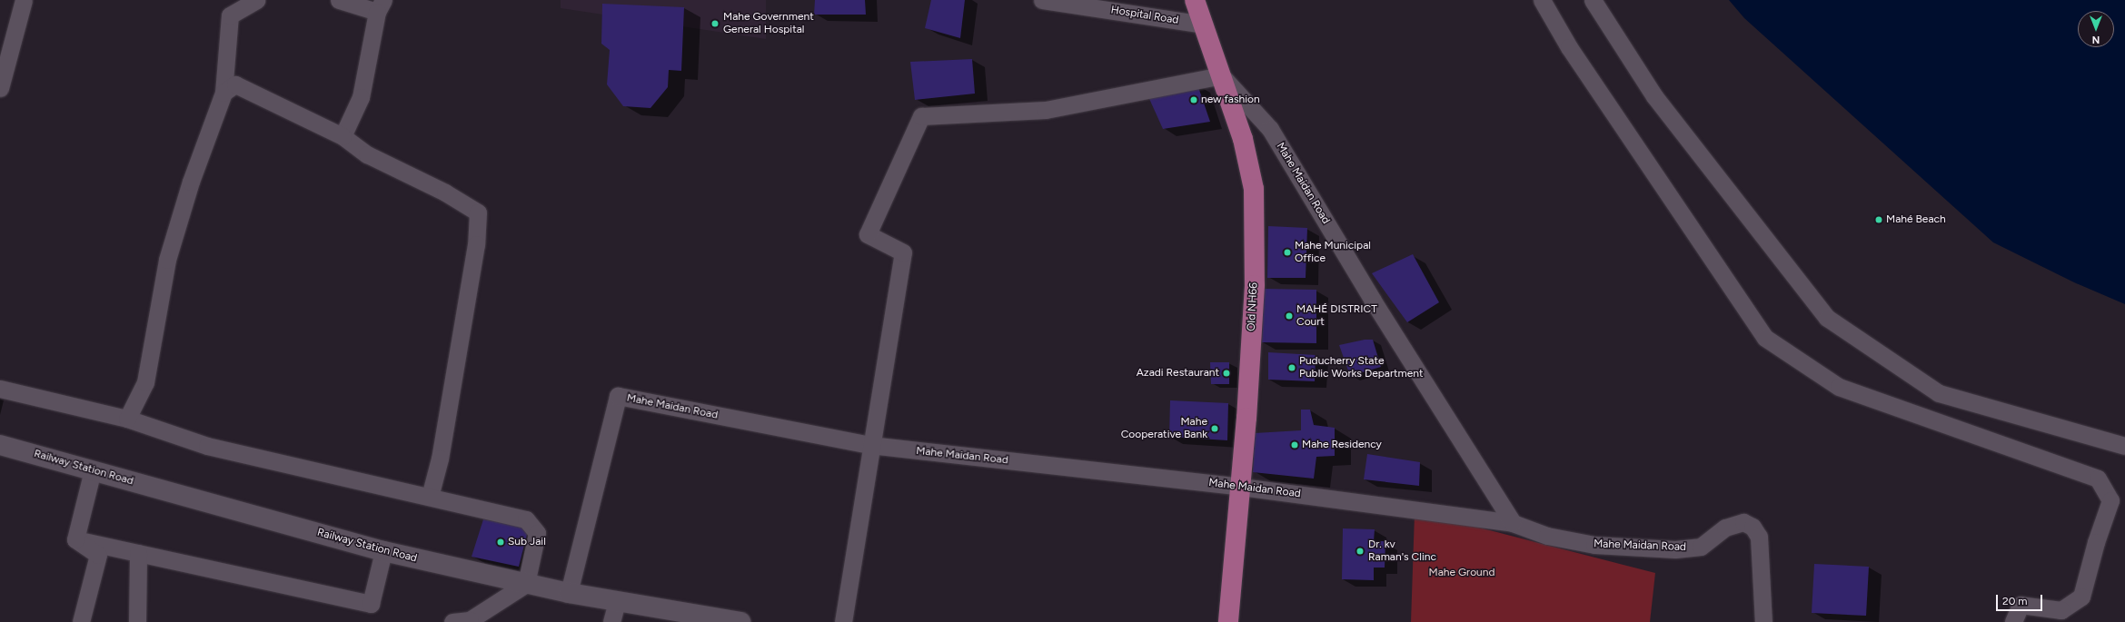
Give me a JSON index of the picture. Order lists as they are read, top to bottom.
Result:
{
  "streets": {
    "main road": ["Old NH66"],
    "street": ["Hospital Road", "Mahe Maidan Road", "Railway Station Road"]
  },
  "crossings": [
    ["Hospital Road", "Old NH66"],
    ["Mahe Maidan Road", "Old NH66"],
    ["Mahe Maidan Road", "Railway Station Road"]
  ],
  "parks": ["Mahe Ground"],
  "places": [
    "Mahe Government General Hospital",
    "new fashion",
    "Mahé Beach",
    "Mahe Municipal Office",
    "MAHÉ DISTRICT Court",
    "Puducherry State Public Works Department",
    "Azadi Restaurant",
    "Mahe Cooperative Bank",
    "Mahe Residency",
    "Sub Jail",
    "Dr. kv Raman's Clinc"
  ],
  "scale_bar": "20 m",
  "north": "bottom"
}
